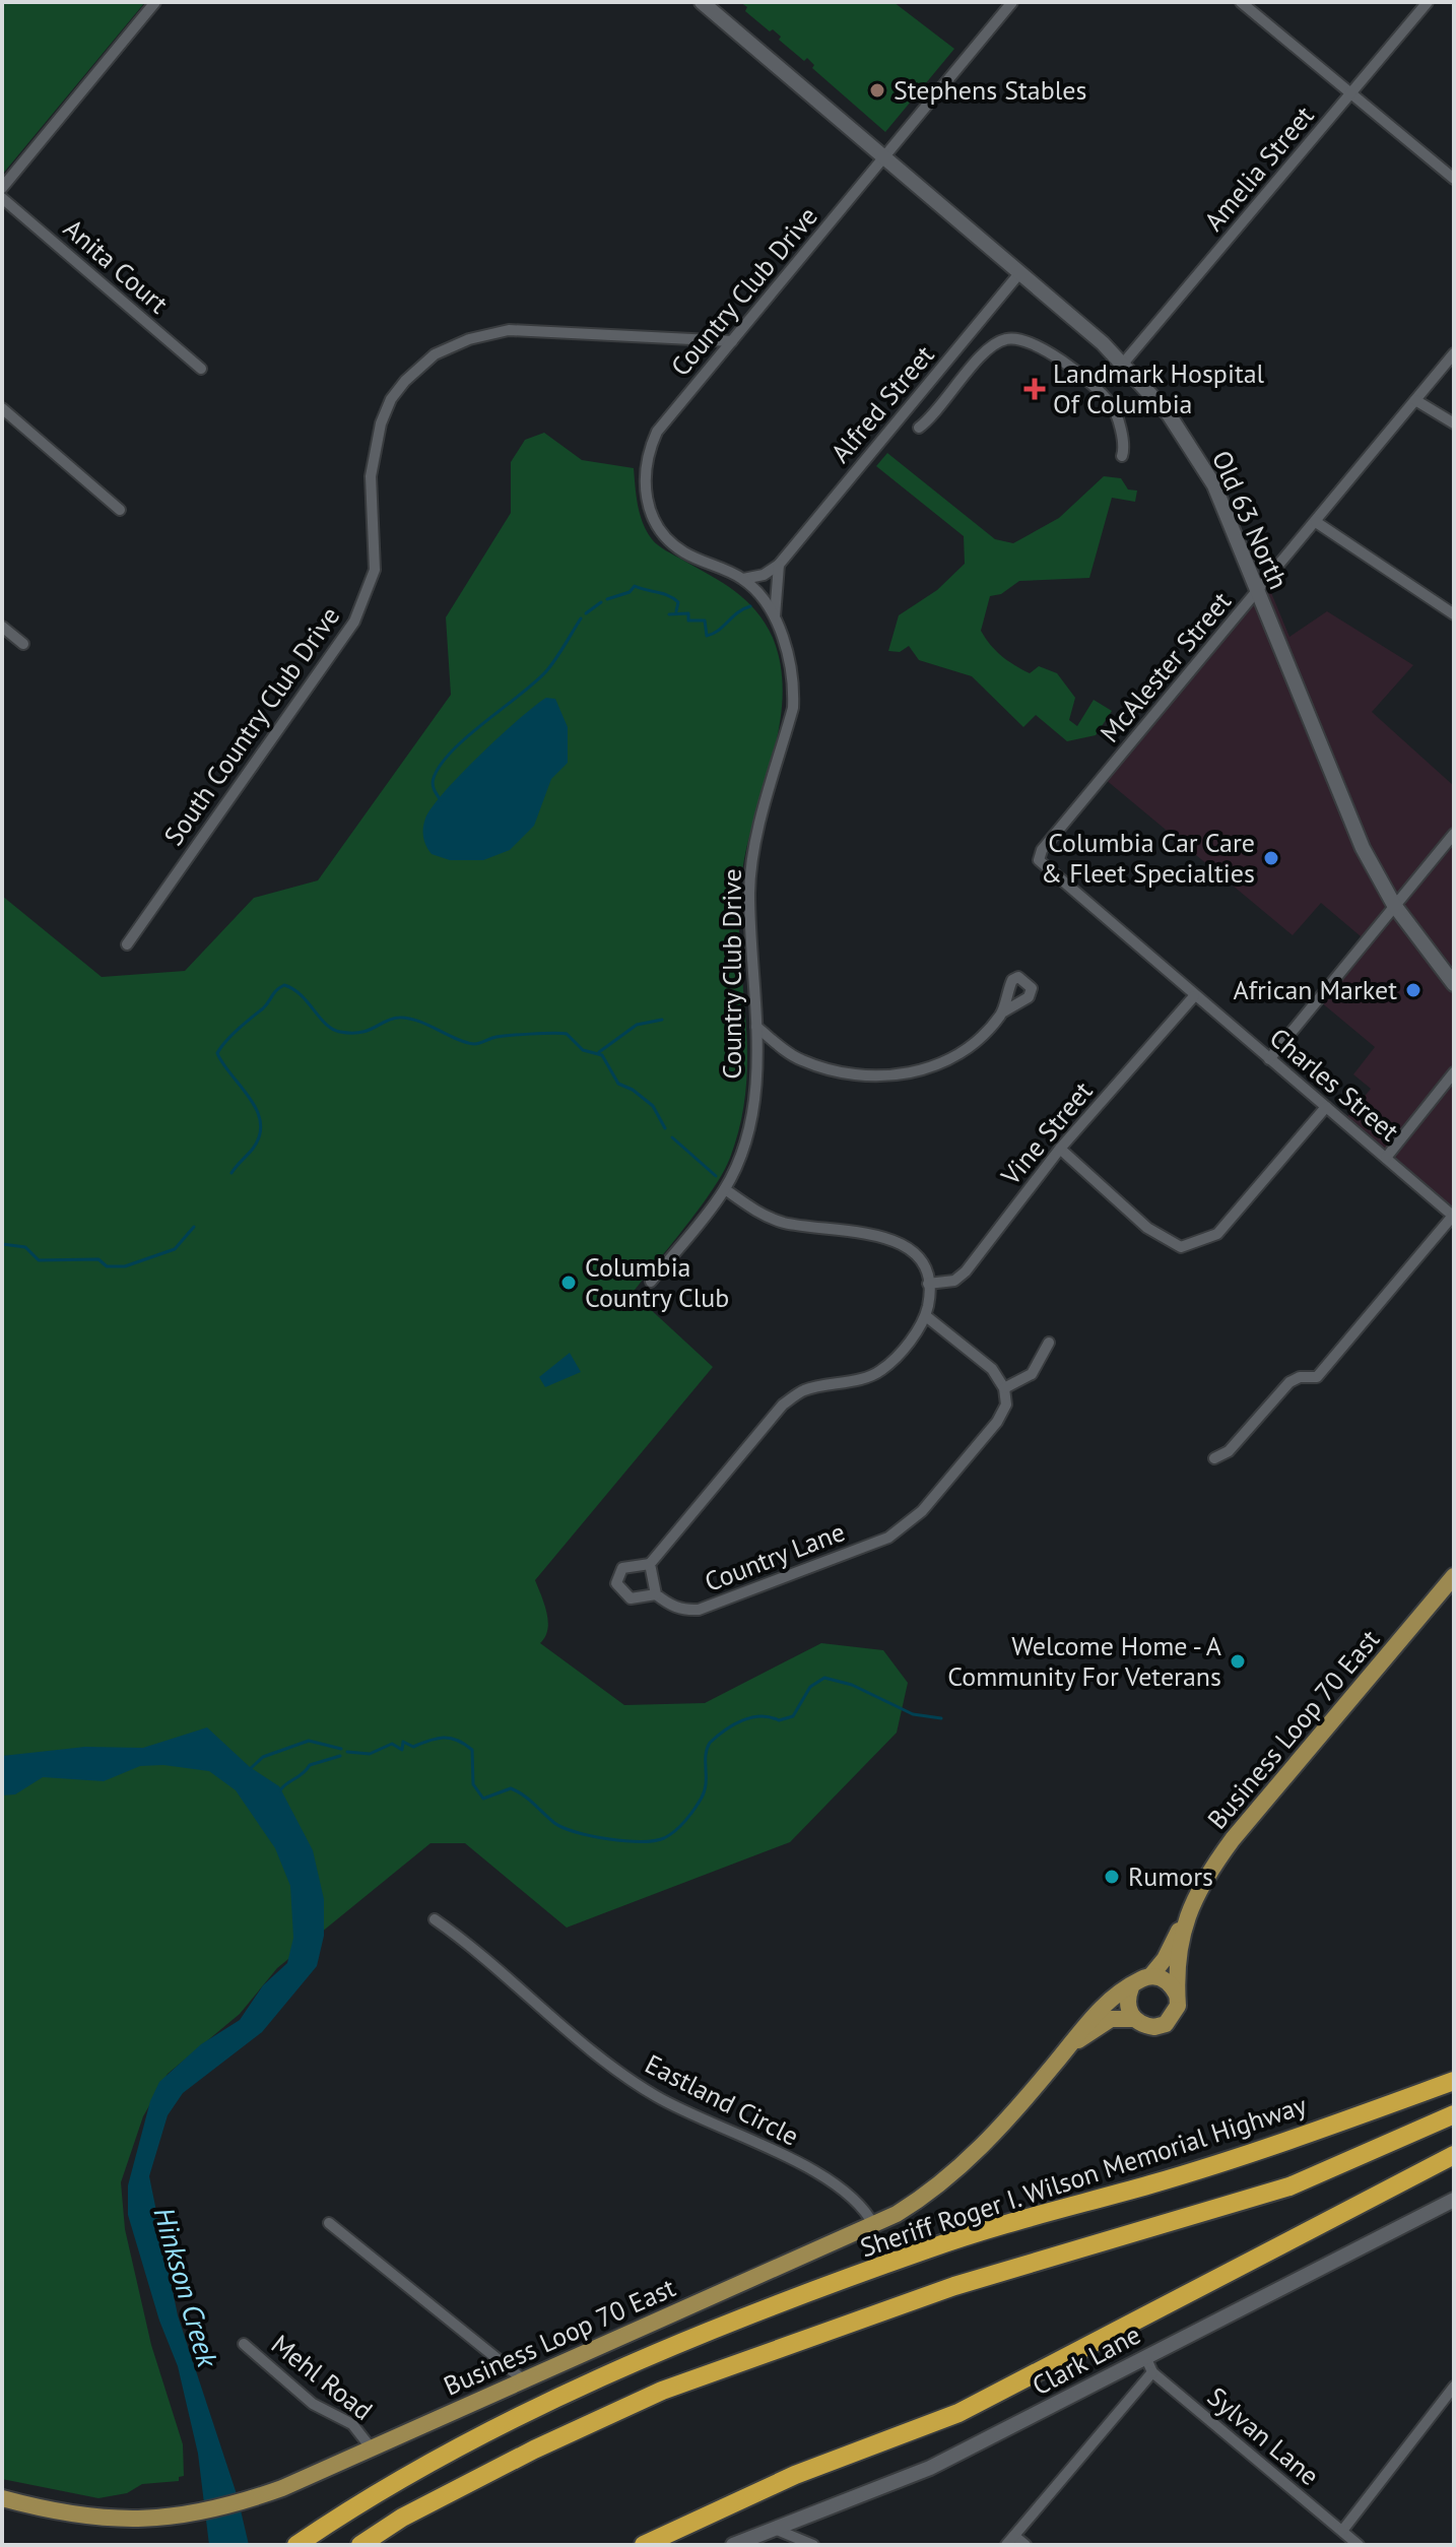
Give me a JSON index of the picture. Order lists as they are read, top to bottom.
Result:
{
  "streets": {
    "highway": ["Sheriff Roger I. Wilson Memorial Highway"],
    "main road": ["Old 63 North", "Business Loop 70 East", "Clark Lane"],
    "street": [
      "Amelia Street",
      "Anita Court",
      "Country Club Drive",
      "Alfred Street",
      "McAlester Street",
      "South Country Club Drive",
      "Charles Street",
      "Vine Street",
      "Country Lane",
      "Eastland Circle",
      "Mehl Road",
      "Sylvan Lane"
    ]
  },
  "crossings": [
    ["Amelia Street", "Old 63 North"],
    ["Country Club Drive", "Alfred Street"],
    ["Country Club Drive", "Old 63 North"],
    ["Country Club Drive", "South Country Club Drive"],
    ["Alfred Street", "Old 63 North"],
    ["Old 63 North", "McAlester Street"],
    ["McAlester Street", "Charles Street"],
    ["Charles Street", "Vine Street"],
    ["Business Loop 70 East", "Eastland Circle"],
    ["Business Loop 70 East", "Mehl Road"],
    ["Clark Lane", "Sylvan Lane"]
  ],
  "water": ["Hinkson Creek"],
  "places": {
    "other": [
      "Stephens Stables",
      "Columbia Car Care & Fleet Specialties",
      "African Market",
      "Columbia Country Club",
      "Welcome Home - A Community For Veterans",
      "Rumors"
    ],
    "health": ["Landmark Hospital Of Columbia"]
  }
}
